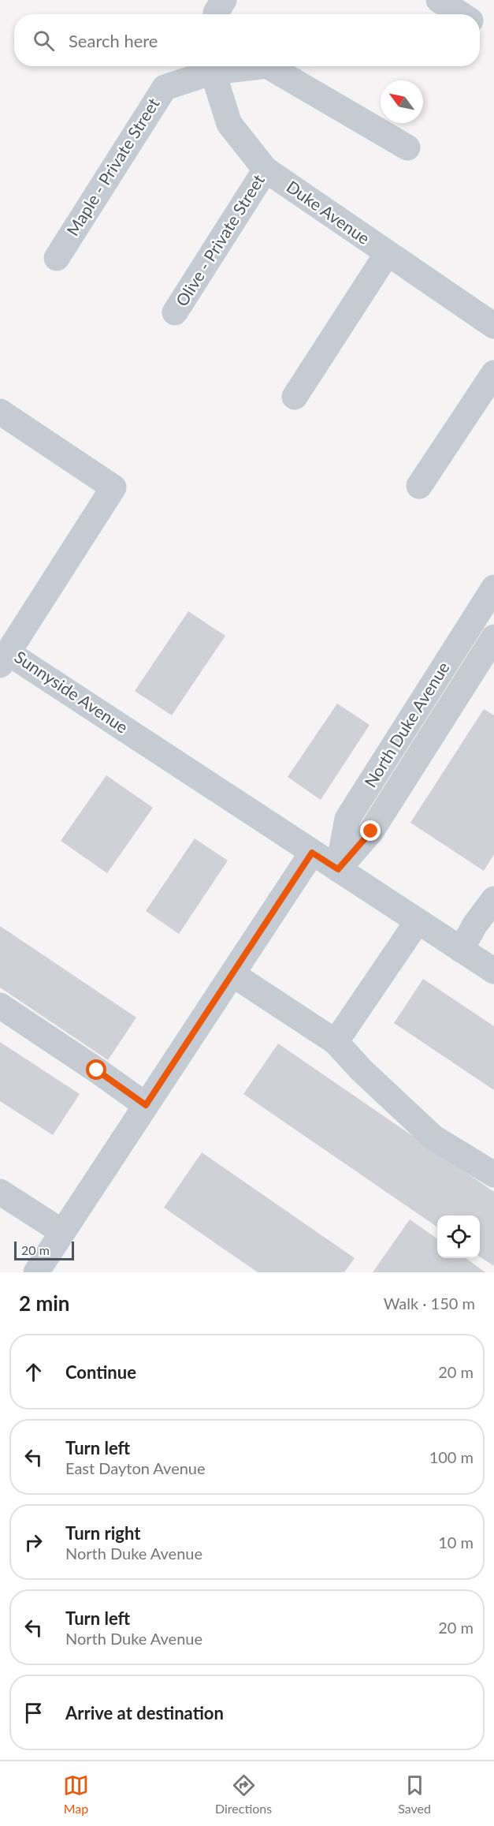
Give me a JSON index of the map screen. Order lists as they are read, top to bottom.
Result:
{
  "streets": {
    "street": [
      "Maple - Private Street",
      "Duke Avenue",
      "Olive - Private Street",
      "Sunnyside Avenue",
      "North Duke Avenue"
    ]
  },
  "crossings": [
    ["Maple - Private Street", "Duke Avenue"],
    ["Duke Avenue", "Olive - Private Street"]
  ],
  "scale_bar": "20 m",
  "north": "top left",
  "page": {
    "search": "Search here",
    "scale": "20 m",
    "heading": ["2 min", "Walk · 150 m"],
    "list": [
      ["Continue", "20 m"],
      ["Turn left", "East Dayton Avenue", "100 m"],
      ["Turn right", "North Duke Avenue", "10 m"],
      ["Turn left", "North Duke Avenue", "20 m"],
      "Arrive at destination"
    ],
    "nav": ["Map", "Directions", "Saved"]
  }
}
